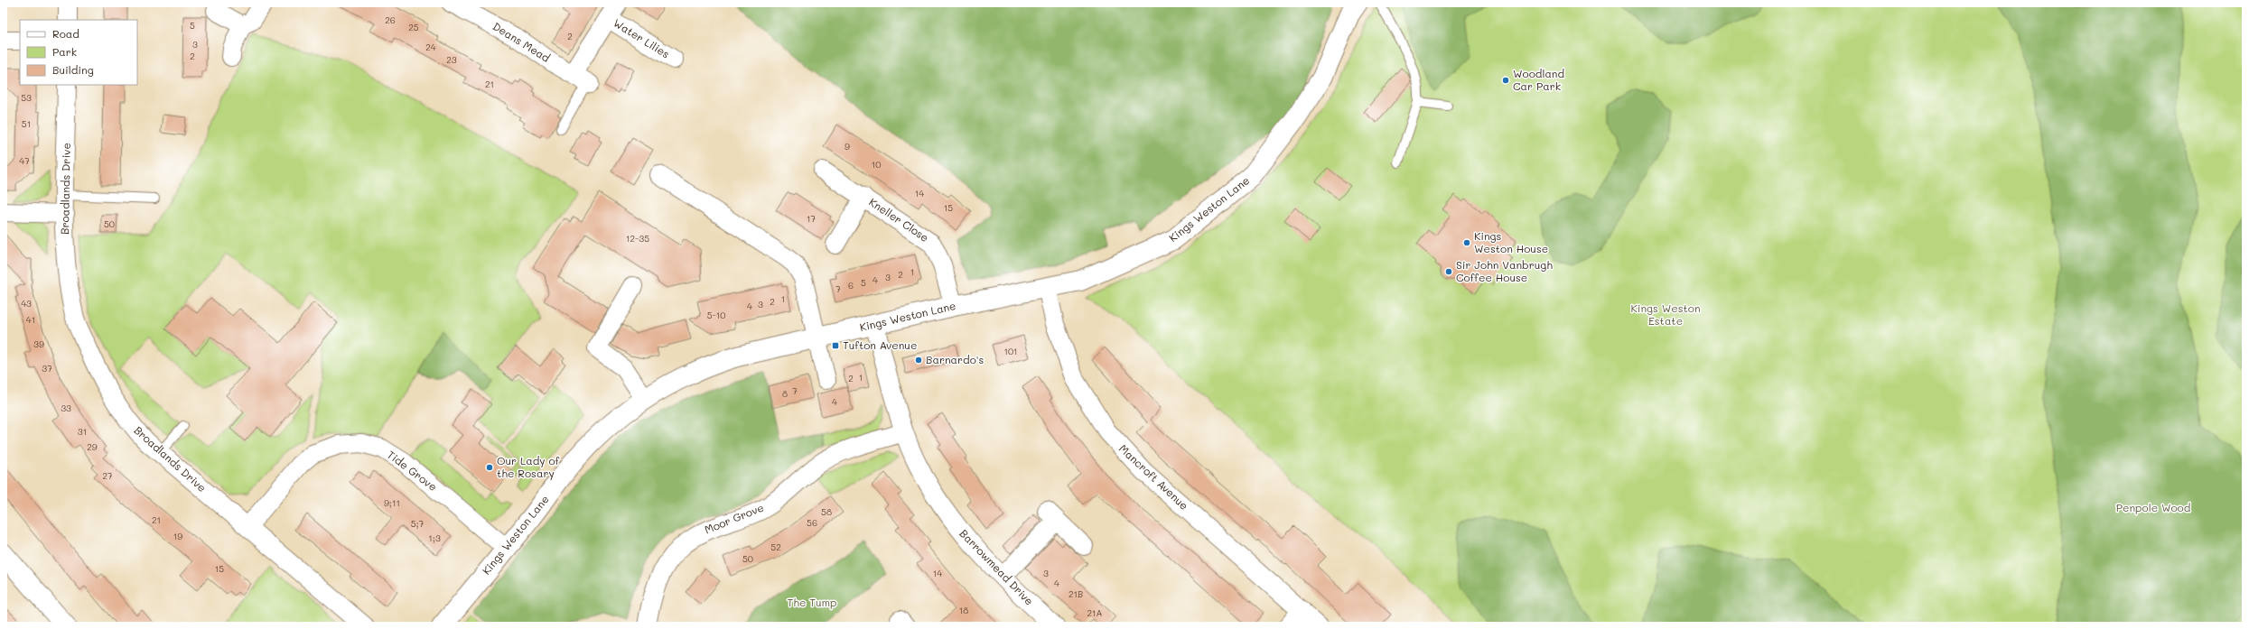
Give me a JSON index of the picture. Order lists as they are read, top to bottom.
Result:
{
  "streets": {
    "street": [
      "Water Lilies",
      "Deans Mead",
      "Broadlands Drive",
      "Kings Weston Lane",
      "Kneller Close",
      "Tide Grove",
      "Mancroft Avenue",
      "Moor Grove",
      "Barrowmead Drive"
    ]
  },
  "crossings": [
    ["Water Lilies", "Deans Mead"],
    ["Broadlands Drive", "Tide Grove"],
    ["Kings Weston Lane", "Kneller Close"],
    ["Kings Weston Lane", "Tide Grove"],
    ["Kings Weston Lane", "Mancroft Avenue"],
    ["Kings Weston Lane", "Barrowmead Drive"],
    ["Moor Grove", "Barrowmead Drive"]
  ],
  "parks": ["Kings Weston Estate", "Penpole Wood", "The Tump"],
  "places": {
    "other": [
      "Woodland Car Park",
      "Kings Weston House",
      "Sir John Vanbrugh Coffee House",
      "Barnardo's",
      "Our Lady of the Rosary"
    ],
    "transit": ["Tufton Avenue"]
  },
  "house_numbers": [
    "26",
    "5",
    "25",
    "2",
    "3",
    "24",
    "2",
    "23",
    "21",
    "53",
    "51",
    "9",
    "47",
    "10",
    "14",
    "15",
    "17",
    "50",
    "12-35",
    "1",
    "2",
    "3",
    "4",
    "5",
    "6",
    "7",
    "1",
    "2",
    "43",
    "3",
    "4",
    "5-10",
    "41",
    "39",
    "101",
    "37",
    "1",
    "2",
    "7",
    "8",
    "4",
    "33",
    "31",
    "29",
    "27",
    "9;11",
    "58",
    "21",
    "56",
    "5;7",
    "19",
    "1;3",
    "52",
    "50",
    "15",
    "14",
    "3",
    "4",
    "21B",
    "18",
    "21A"
  ],
  "legend": ["Road", "Park", "Building"]
}
